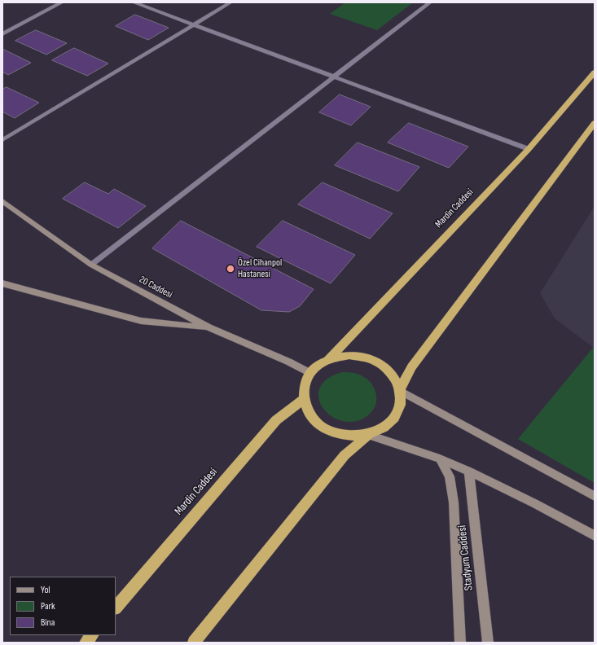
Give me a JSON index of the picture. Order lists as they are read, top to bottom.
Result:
{
  "streets": {
    "highway": ["Mardin Caddesi"],
    "street": ["20 Caddesi", "Stadyum Caddesi"]
  },
  "crossings": [
    ["Mardin Caddesi", "20 Caddesi"]
  ],
  "places": ["Özel Cihanpol Hastanesi"],
  "legend": ["Yol", "Park", "Bina"]
}
